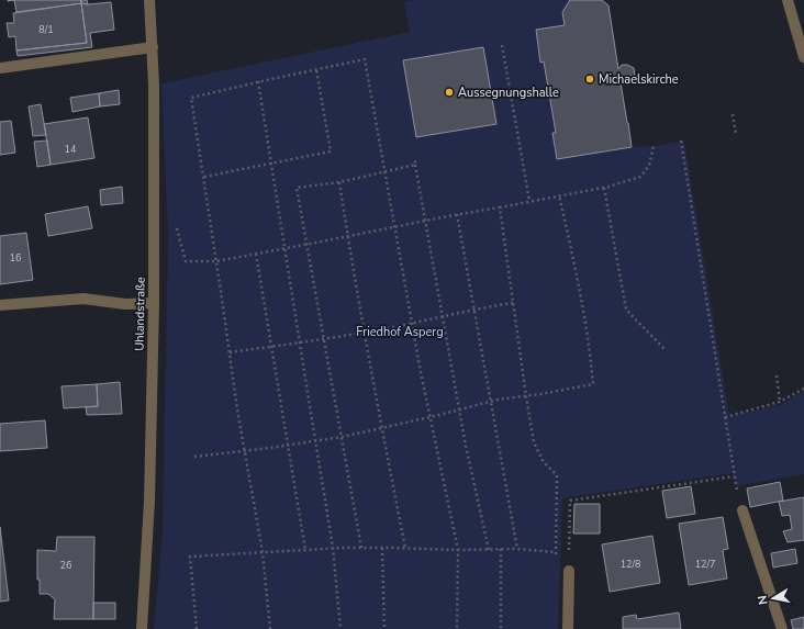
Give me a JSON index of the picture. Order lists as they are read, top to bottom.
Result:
{
  "streets": {
    "street": ["Uhlandstraße"]
  },
  "parks": ["Friedhof Asperg"],
  "places": ["Michaelskirche", "Aussegnungshalle"],
  "house_numbers": [
    "8/1",
    "14",
    "16",
    "12/8",
    "12/7",
    "26"
  ],
  "north": "left"
}
